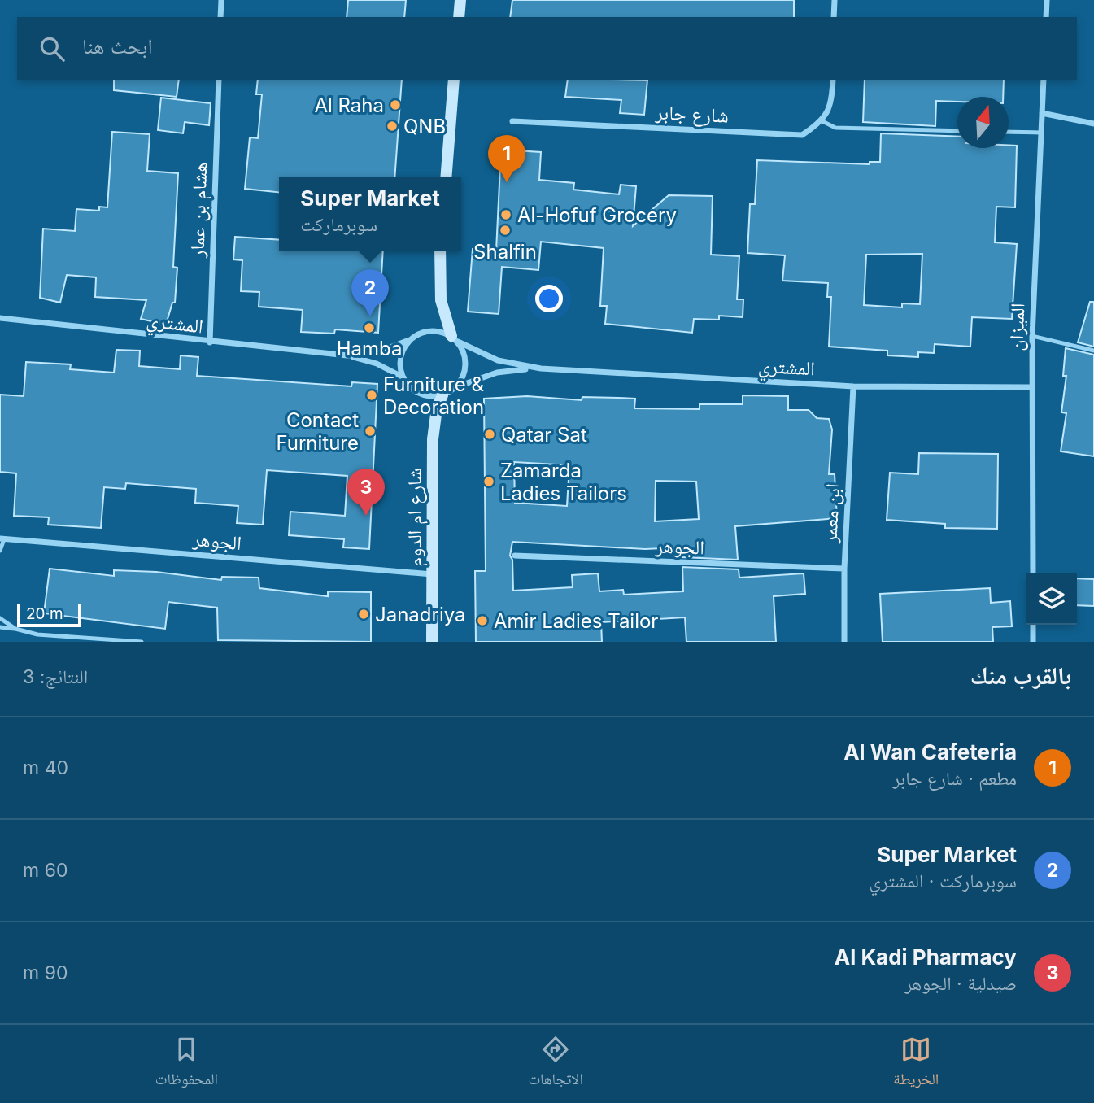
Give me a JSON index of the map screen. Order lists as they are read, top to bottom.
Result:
{
  "streets": {
    "street": [
      "شارع جابر",
      "هشام بن عمار",
      "المشتري",
      "الميزان",
      "ابن معمر",
      "شارع ام الدوم",
      "الجوهر"
    ]
  },
  "crossings": [
    ["هشام بن عمار", "المشتري"],
    ["المشتري", "الميزان"],
    ["المشتري", "ابن معمر"],
    ["المشتري", "شارع ام الدوم"],
    ["ابن معمر", "الجوهر"],
    ["شارع ام الدوم", "الجوهر"]
  ],
  "places": [
    "Al Raha",
    "QNB",
    "Al-Hofuf Grocery",
    "Shalfin",
    "Hamba",
    "Furniture & Decoration",
    "Contact Furniture",
    "Qatar Sat",
    "Zamarda Ladies Tailors",
    "Janadriya",
    "Amir Ladies Tailor"
  ],
  "scale_bar": "20 m",
  "north": "top",
  "page": {
    "search": "ابحث هنا",
    "pins": ["1", "2", "3"],
    "popup": ["Super Market", "سوبرماركت"],
    "scale": "20 m",
    "heading": ["بالقرب منك", "النتائج: 3"],
    "list": [
      {
        "mark": "1",
        "name": "Al Wan Cafeteria",
        "note": "مطعم · شارع جابر",
        "value": "40 m"
      },
      {
        "mark": "2",
        "name": "Super Market",
        "note": "سوبرماركت · المشتري",
        "value": "60 m"
      },
      {
        "mark": "3",
        "name": "Al Kadi Pharmacy",
        "note": "صيدلية · الجوهر",
        "value": "90 m"
      }
    ],
    "nav": ["الخريطة", "الاتجاهات", "المحفوظات"]
  }
}
